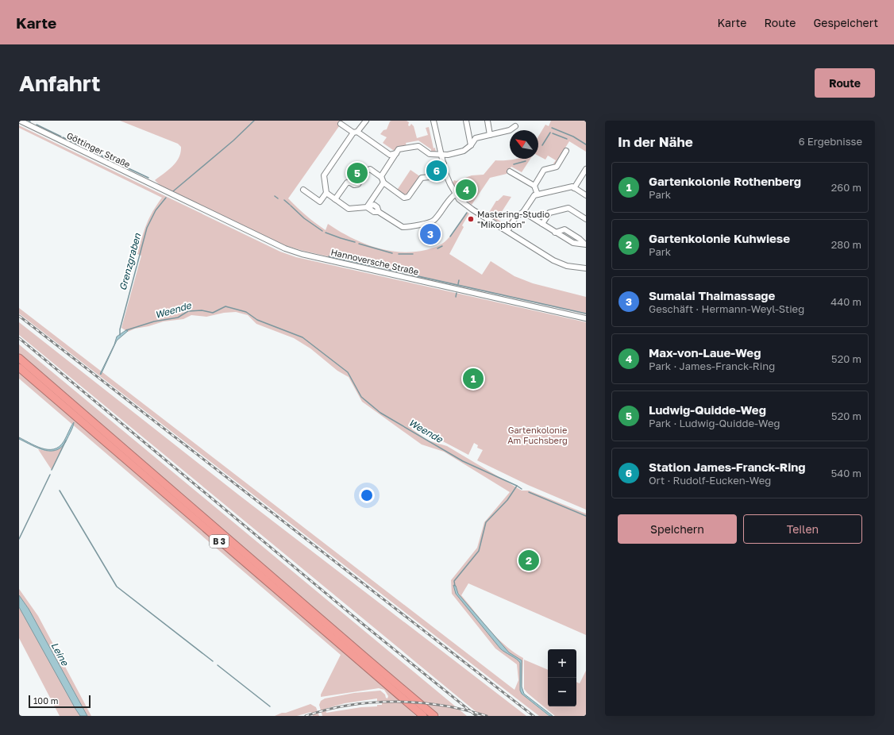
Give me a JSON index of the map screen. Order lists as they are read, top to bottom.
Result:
{
  "streets": {
    "highway": ["B 3"],
    "street": ["Göttinger Straße", "Hannoversche Straße"]
  },
  "crossings": [
    ["Göttinger Straße", "Hannoversche Straße"]
  ],
  "water": ["Grenzgraben", "Weende", "Leine"],
  "parks": ["Gartenkolonie Am Fuchsberg"],
  "places": ["Mastering-Studio \"Mikophon\""],
  "scale_bar": "100 m",
  "north": "top left",
  "page": {
    "header": "Karte",
    "nav": ["Karte", "Route", "Gespeichert"],
    "buttons": [
      "Route",
      ["Speichern", "Teilen"]
    ],
    "title": "Anfahrt",
    "heading": ["In der Nähe", "6 Ergebnisse"],
    "pins": [
      "6",
      "5",
      "4",
      "3",
      "1",
      "2"
    ],
    "list": [
      {
        "mark": "1",
        "name": "Gartenkolonie Rothenberg",
        "note": "Park",
        "value": "260 m"
      },
      {
        "mark": "2",
        "name": "Gartenkolonie Kuhwiese",
        "note": "Park",
        "value": "280 m"
      },
      {
        "mark": "3",
        "name": "Sumalai Thaimassage",
        "note": "Geschäft · Hermann-Weyl-Stieg",
        "value": "440 m"
      },
      {
        "mark": "4",
        "name": "Max-von-Laue-Weg",
        "note": "Park · James-Franck-Ring",
        "value": "520 m"
      },
      {
        "mark": "5",
        "name": "Ludwig-Quidde-Weg",
        "note": "Park · Ludwig-Quidde-Weg",
        "value": "520 m"
      },
      {
        "mark": "6",
        "name": "Station James-Franck-Ring",
        "note": "Ort · Rudolf-Eucken-Weg",
        "value": "540 m"
      }
    ],
    "map_buttons": ["+", "−"],
    "scale": "100 m"
  }
}
